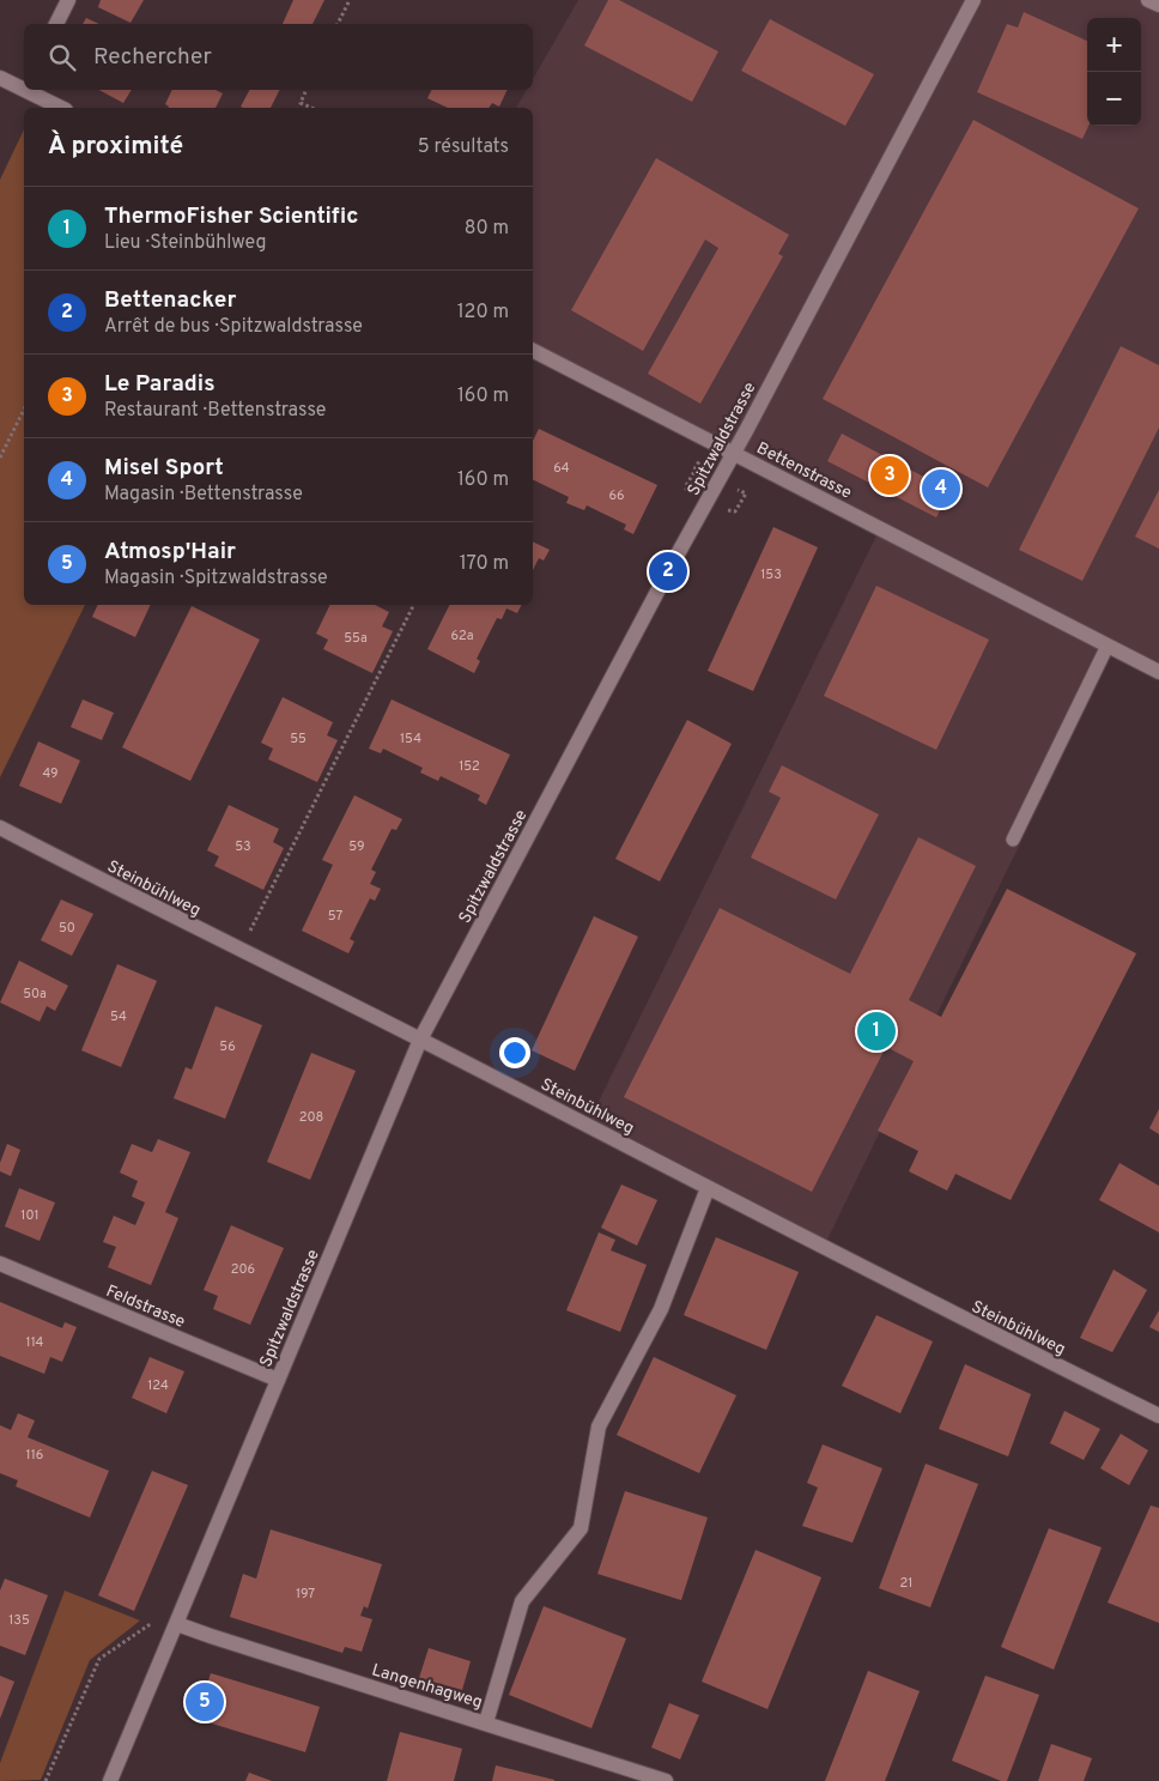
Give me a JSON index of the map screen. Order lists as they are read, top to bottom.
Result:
{
  "streets": {
    "street": [
      "Spitzwaldstrasse",
      "Bettenstrasse",
      "Steinbühlweg",
      "Feldstrasse",
      "Langenhagweg"
    ]
  },
  "crossings": [
    ["Spitzwaldstrasse", "Bettenstrasse"],
    ["Spitzwaldstrasse", "Steinbühlweg"],
    ["Spitzwaldstrasse", "Feldstrasse"],
    ["Spitzwaldstrasse", "Langenhagweg"]
  ],
  "house_numbers": [
    "64",
    "66",
    "153",
    "62a",
    "55a",
    "55",
    "154",
    "152",
    "49",
    "53",
    "59",
    "57",
    "50",
    "50a",
    "54",
    "56",
    "208",
    "101",
    "206",
    "114",
    "124",
    "116",
    "21",
    "197",
    "135"
  ],
  "page": {
    "map_buttons": ["+", "−"],
    "search": "Rechercher",
    "heading": ["À proximité", "5 résultats"],
    "list": [
      {
        "mark": "1",
        "name": "ThermoFisher Scientific",
        "note": "Lieu · Steinbühlweg",
        "value": "80 m"
      },
      {
        "mark": "2",
        "name": "Bettenacker",
        "note": "Arrêt de bus · Spitzwaldstrasse",
        "value": "120 m"
      },
      {
        "mark": "3",
        "name": "Le Paradis",
        "note": "Restaurant · Bettenstrasse",
        "value": "160 m"
      },
      {
        "mark": "4",
        "name": "Misel Sport",
        "note": "Magasin · Bettenstrasse",
        "value": "160 m"
      },
      {
        "mark": "5",
        "name": "Atmosp'Hair",
        "note": "Magasin · Spitzwaldstrasse",
        "value": "170 m"
      }
    ],
    "pins": [
      "3",
      "4",
      "2",
      "1",
      "5"
    ]
  }
}
